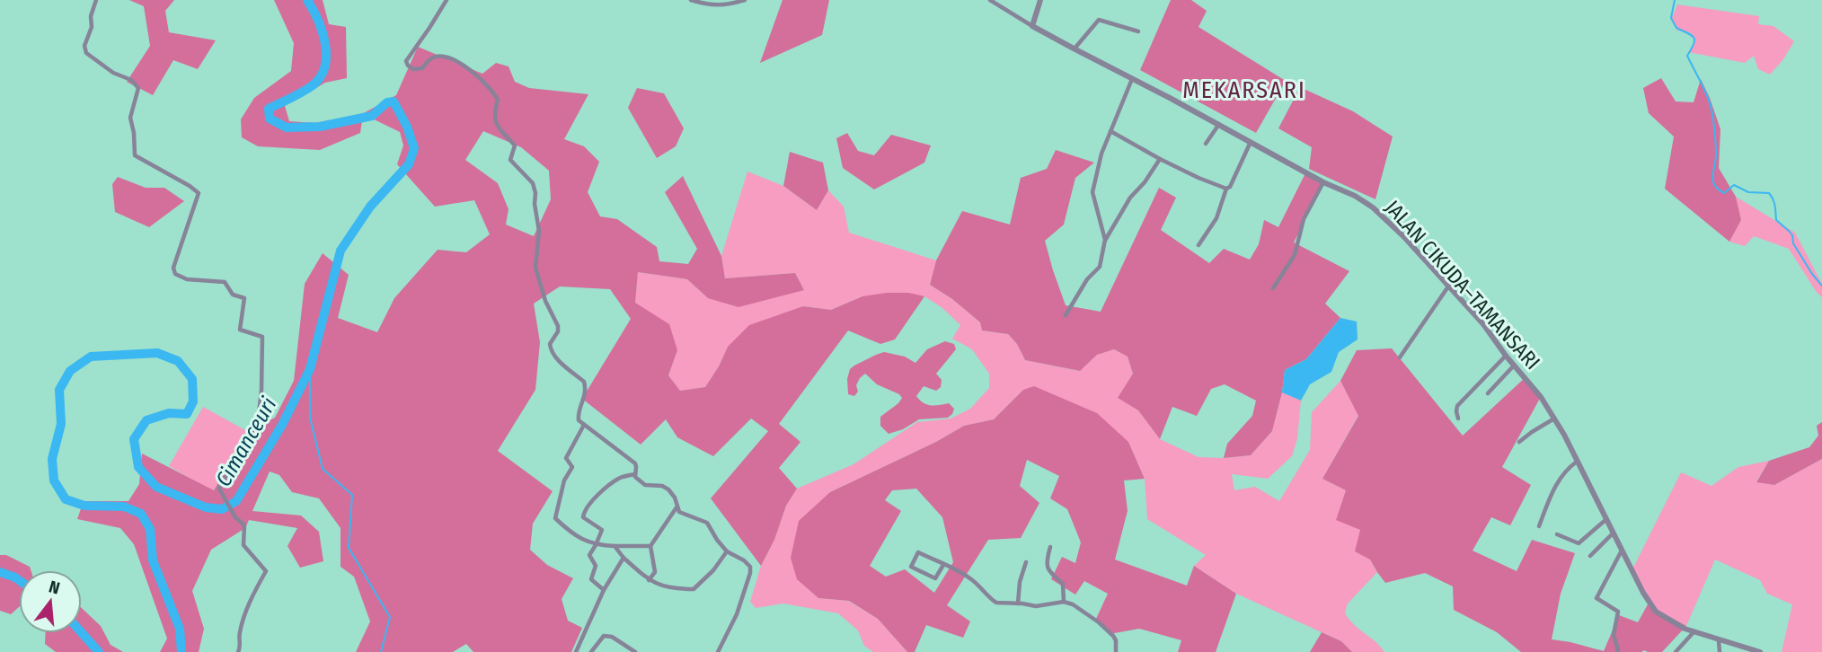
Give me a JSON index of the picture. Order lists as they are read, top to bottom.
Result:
{
  "streets": {
    "street": ["JALAN CIKUDA–TAMANSARI"]
  },
  "districts": ["MEKARSARI"],
  "water": ["Cimanceuri"],
  "north": "top"
}
